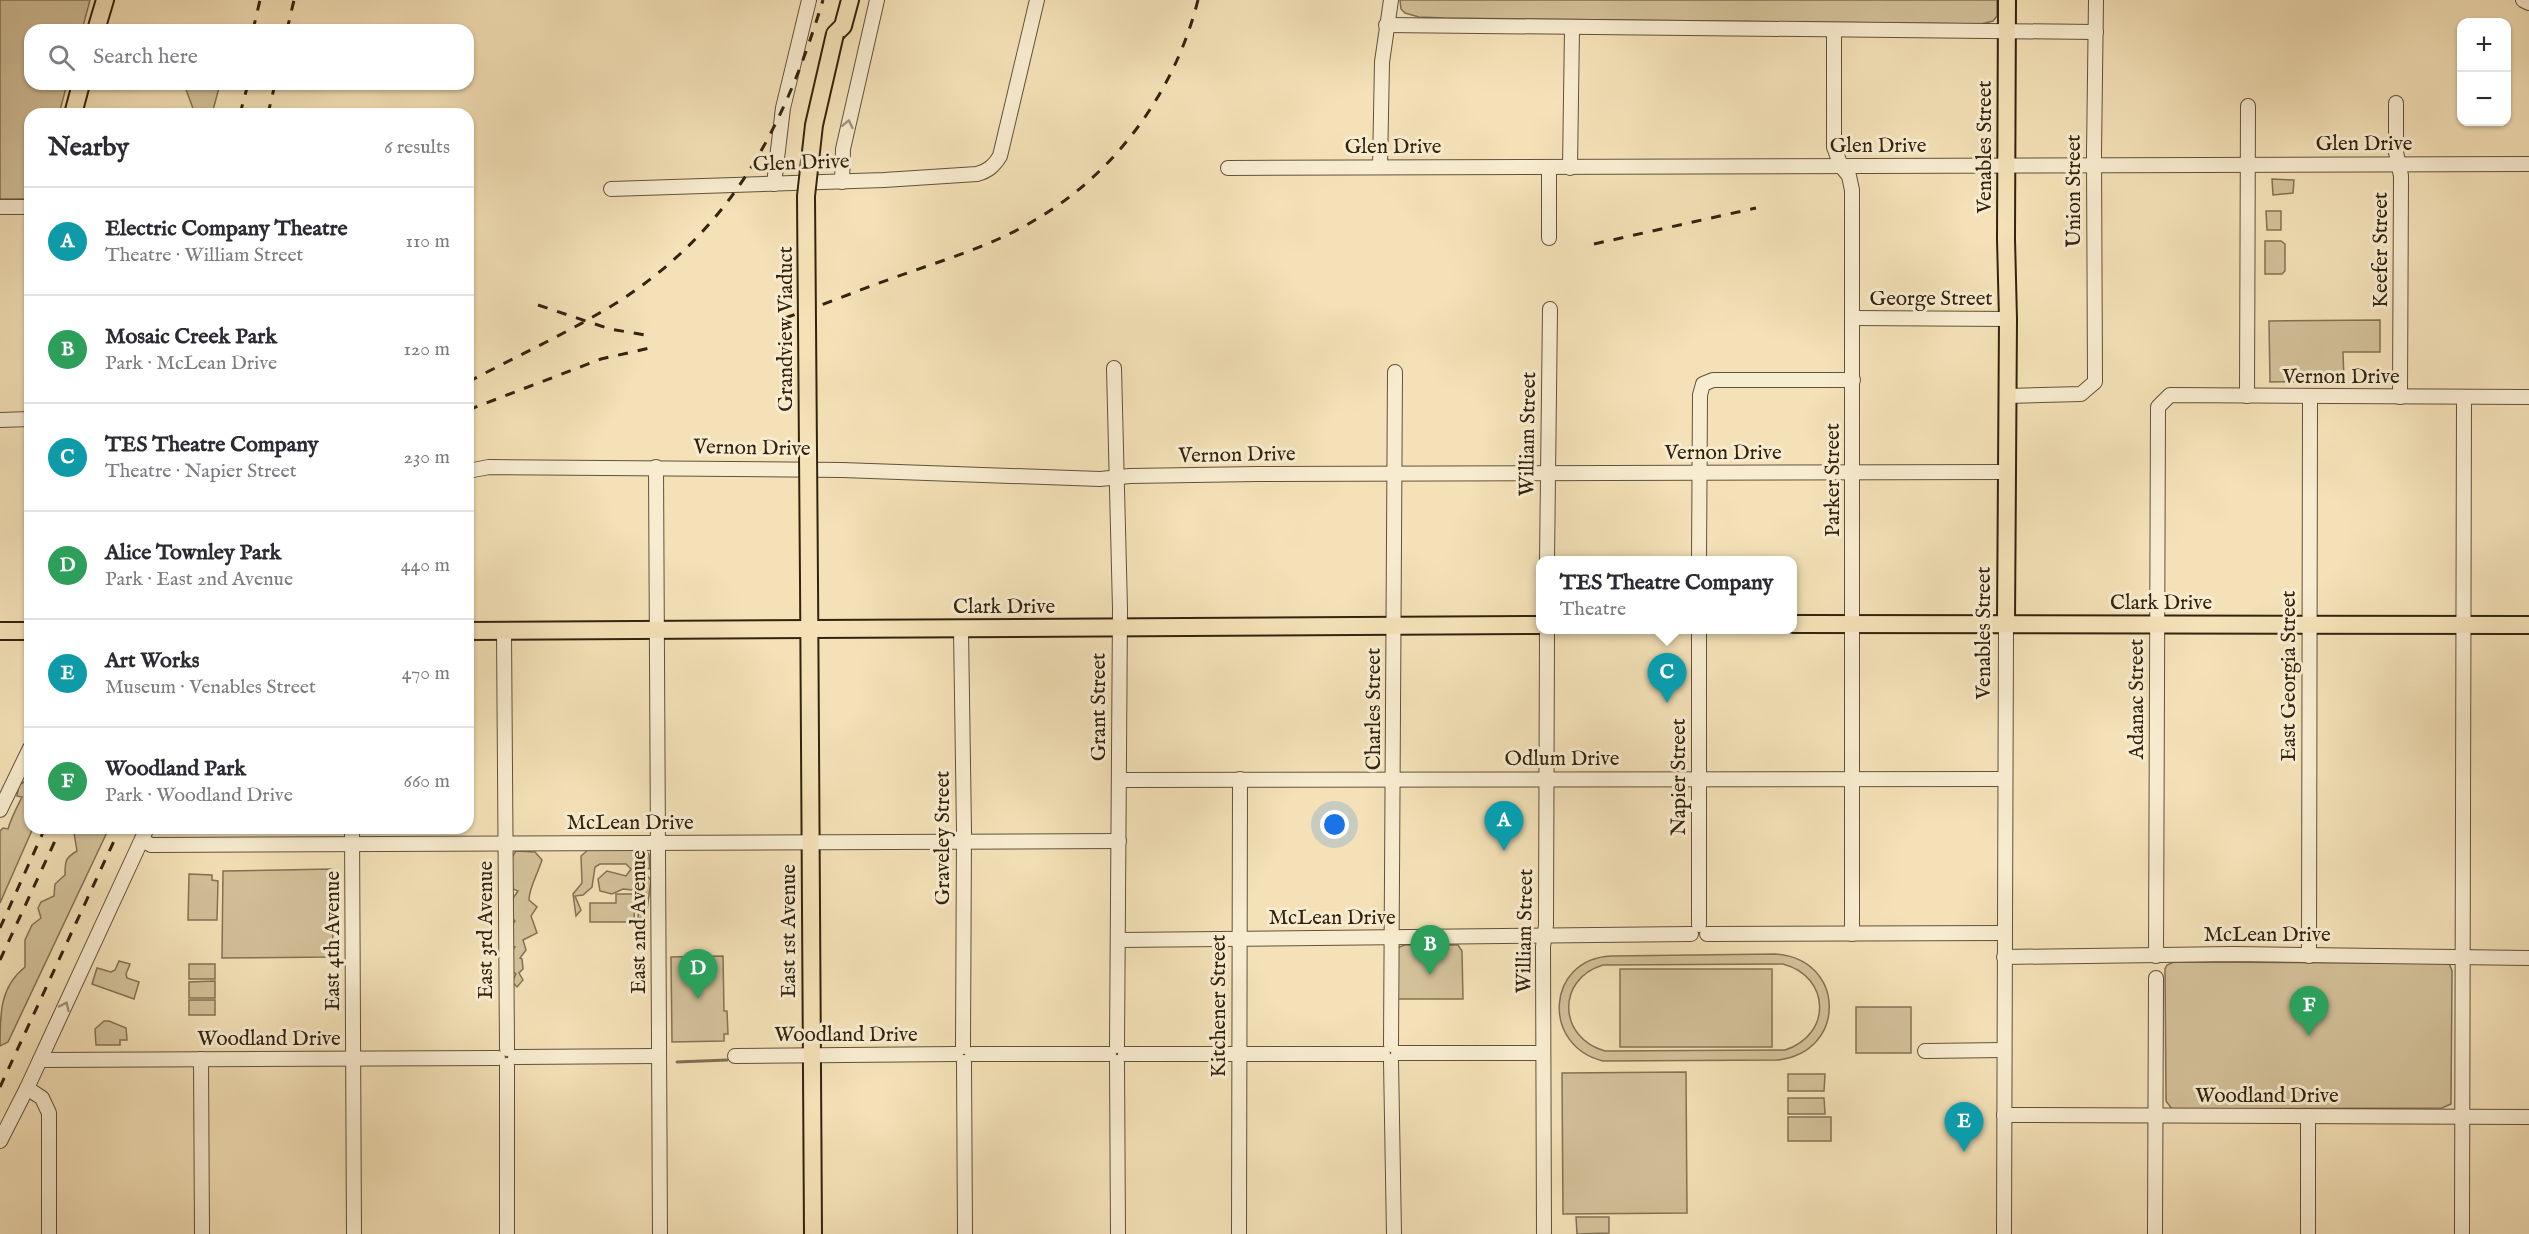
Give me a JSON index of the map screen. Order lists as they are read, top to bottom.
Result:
{
  "streets": {
    "main road": [
      "Venables Street",
      "Grandview Viaduct",
      "Clark Drive",
      "East 1st Avenue"
    ],
    "street": [
      "Glen Drive",
      "Union Street",
      "Keefer Street",
      "George Street",
      "Vernon Drive",
      "William Street",
      "Parker Street",
      "East Georgia Street",
      "Adanac Street",
      "Grant Street",
      "Charles Street",
      "Odlum Drive",
      "Napier Street",
      "McLean Drive",
      "Graveley Street",
      "East 2nd Avenue",
      "East 3rd Avenue",
      "East 4th Avenue",
      "Kitchener Street",
      "Woodland Drive"
    ]
  },
  "crossings": [
    ["Glen Drive", "Venables Street"],
    ["Glen Drive", "Union Street"],
    ["Glen Drive", "Keefer Street"],
    ["Glen Drive", "Parker Street"],
    ["Venables Street", "Union Street"],
    ["Venables Street", "George Street"],
    ["Venables Street", "Vernon Drive"],
    ["Venables Street", "Clark Drive"],
    ["Venables Street", "Odlum Drive"],
    ["Venables Street", "McLean Drive"],
    ["Venables Street", "Woodland Drive"],
    ["Keefer Street", "Vernon Drive"],
    ["George Street", "Parker Street"],
    ["Grandview Viaduct", "Clark Drive"],
    ["Grandview Viaduct", "East 1st Avenue"],
    ["Vernon Drive", "William Street"],
    ["Vernon Drive", "Parker Street"],
    ["Vernon Drive", "East Georgia Street"],
    ["Vernon Drive", "Adanac Street"],
    ["Vernon Drive", "Grant Street"],
    ["Vernon Drive", "Charles Street"],
    ["Vernon Drive", "East 2nd Avenue"],
    ["William Street", "Odlum Drive"],
    ["William Street", "McLean Drive"],
    ["William Street", "Woodland Drive"],
    ["Parker Street", "Clark Drive"],
    ["Parker Street", "Odlum Drive"],
    ["Parker Street", "McLean Drive"],
    ["Clark Drive", "East Georgia Street"],
    ["Clark Drive", "Adanac Street"],
    ["Clark Drive", "Grant Street"],
    ["Clark Drive", "Charles Street"],
    ["Clark Drive", "Graveley Street"],
    ["Clark Drive", "East 2nd Avenue"],
    ["Clark Drive", "East 3rd Avenue"],
    ["Clark Drive", "East 1st Avenue"],
    ["East Georgia Street", "McLean Drive"],
    ["Adanac Street", "McLean Drive"],
    ["Grant Street", "Odlum Drive"],
    ["Grant Street", "McLean Drive"],
    ["Grant Street", "Woodland Drive"],
    ["Charles Street", "Odlum Drive"],
    ["Charles Street", "McLean Drive"],
    ["Charles Street", "Woodland Drive"],
    ["Odlum Drive", "Napier Street"],
    ["Odlum Drive", "Kitchener Street"],
    ["Napier Street", "McLean Drive"],
    ["McLean Drive", "Graveley Street"],
    ["McLean Drive", "East 2nd Avenue"],
    ["McLean Drive", "East 3rd Avenue"],
    ["McLean Drive", "East 1st Avenue"],
    ["McLean Drive", "East 4th Avenue"],
    ["McLean Drive", "Kitchener Street"],
    ["Graveley Street", "Woodland Drive"],
    ["East 2nd Avenue", "Woodland Drive"],
    ["East 3rd Avenue", "Woodland Drive"],
    ["East 1st Avenue", "Woodland Drive"],
    ["East 4th Avenue", "Woodland Drive"],
    ["Kitchener Street", "Woodland Drive"]
  ],
  "page": {
    "map_buttons": ["+", "−"],
    "search": "Search here",
    "heading": ["Nearby", "6 results"],
    "list": [
      {
        "mark": "A",
        "name": "Electric Company Theatre",
        "note": "Theatre · William Street",
        "value": "110 m"
      },
      {
        "mark": "B",
        "name": "Mosaic Creek Park",
        "note": "Park · McLean Drive",
        "value": "120 m"
      },
      {
        "mark": "C",
        "name": "TES Theatre Company",
        "note": "Theatre · Napier Street",
        "value": "230 m"
      },
      {
        "mark": "D",
        "name": "Alice Townley Park",
        "note": "Park · East 2nd Avenue",
        "value": "440 m"
      },
      {
        "mark": "E",
        "name": "Art Works",
        "note": "Museum · Venables Street",
        "value": "470 m"
      },
      {
        "mark": "F",
        "name": "Woodland Park",
        "note": "Park · Woodland Drive",
        "value": "660 m"
      }
    ],
    "popup": ["TES Theatre Company", "Theatre"],
    "pins": [
      "C",
      "A",
      "B",
      "D",
      "F",
      "E"
    ]
  }
}
